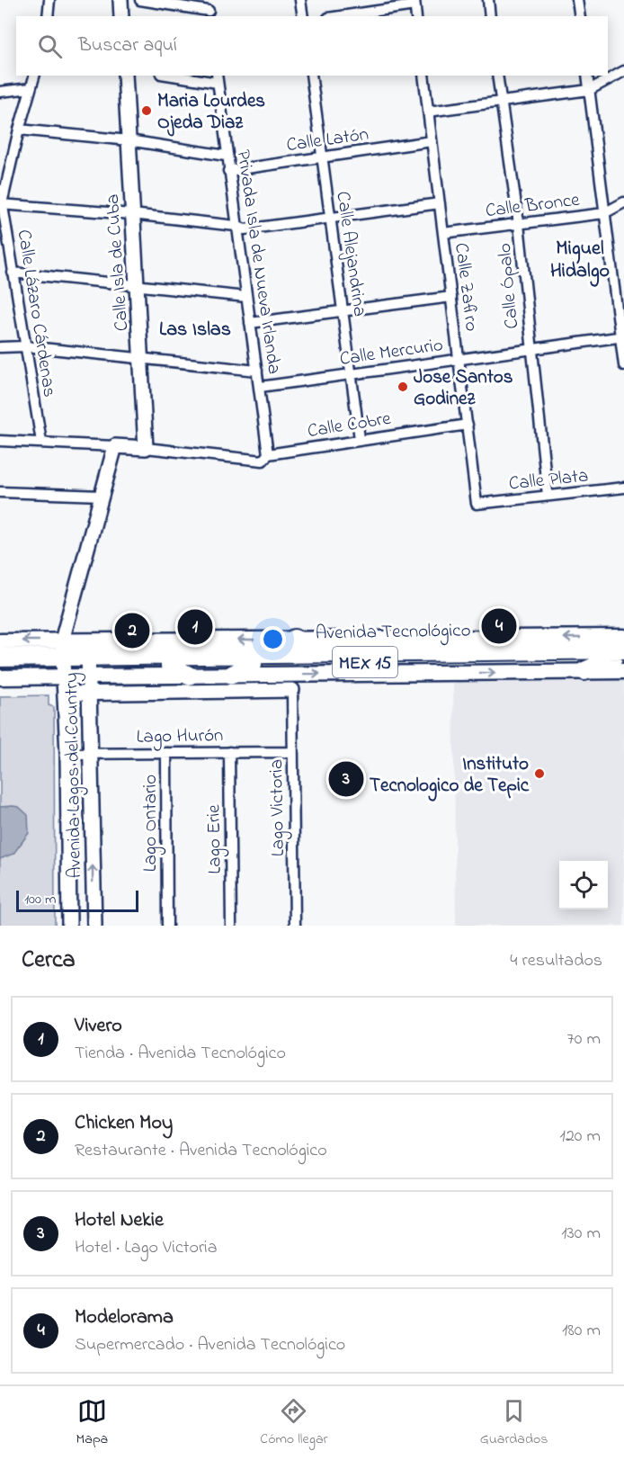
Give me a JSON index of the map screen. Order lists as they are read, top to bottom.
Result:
{
  "streets": {
    "highway": ["Avenida Tecnológico", "MEX 15"],
    "street": [
      "Calle Latón",
      "Calle Bronce",
      "Calle Alejandrina",
      "Privada Isla de Nueva Irlanda",
      "Calle Isla de Cuba",
      "Calle Ópalo",
      "Calle Zafiro",
      "Calle Lázaro Cárdenas",
      "Calle Mercurio",
      "Calle Cobre",
      "Calle Plata",
      "Lago Hurón",
      "Avenida Lagos del Country",
      "Lago Victoria",
      "Lago Ontario",
      "Lago Erie"
    ]
  },
  "crossings": [
    ["Calle Latón", "Calle Alejandrina"],
    ["Calle Latón", "Privada Isla de Nueva Irlanda"],
    ["Calle Latón", "Calle Zafiro"],
    ["Calle Bronce", "Calle Ópalo"],
    ["Calle Bronce", "Calle Zafiro"],
    ["Calle Alejandrina", "Calle Mercurio"],
    ["Calle Alejandrina", "Calle Cobre"],
    ["Privada Isla de Nueva Irlanda", "Calle Mercurio"],
    ["Privada Isla de Nueva Irlanda", "Calle Cobre"],
    ["Calle Isla de Cuba", "Calle Cobre"],
    ["Calle Ópalo", "Calle Mercurio"],
    ["Calle Ópalo", "Calle Plata"],
    ["Calle Zafiro", "Calle Mercurio"],
    ["Calle Zafiro", "Calle Cobre"],
    ["Calle Zafiro", "Calle Plata"],
    ["Avenida Tecnológico", "Avenida Lagos del Country"],
    ["Lago Hurón", "Avenida Lagos del Country"],
    ["Lago Hurón", "Lago Victoria"],
    ["Lago Hurón", "Lago Ontario"],
    ["Lago Hurón", "Lago Erie"]
  ],
  "districts": ["Miguel Hidalgo", "Las Islas"],
  "places": ["Maria Lourdes Ojeda Diaz", "Jose Santos Godinez", "Instituto Tecnologico de Tepic"],
  "scale_bar": "100 m",
  "page": {
    "search": "Buscar aquí",
    "pins": [
      "4",
      "1",
      "2",
      "3"
    ],
    "scale": "100 m",
    "heading": ["Cerca", "4 resultados"],
    "list": [
      {
        "mark": "1",
        "name": "Vivero",
        "note": "Tienda · Avenida Tecnológico",
        "value": "70 m"
      },
      {
        "mark": "2",
        "name": "Chicken Moy",
        "note": "Restaurante · Avenida Tecnológico",
        "value": "120 m"
      },
      {
        "mark": "3",
        "name": "Hotel Nekie",
        "note": "Hotel · Lago Victoria",
        "value": "130 m"
      },
      {
        "mark": "4",
        "name": "Modelorama",
        "note": "Supermercado · Avenida Tecnológico",
        "value": "180 m"
      }
    ],
    "nav": ["Mapa", "Cómo llegar", "Guardados"]
  }
}
